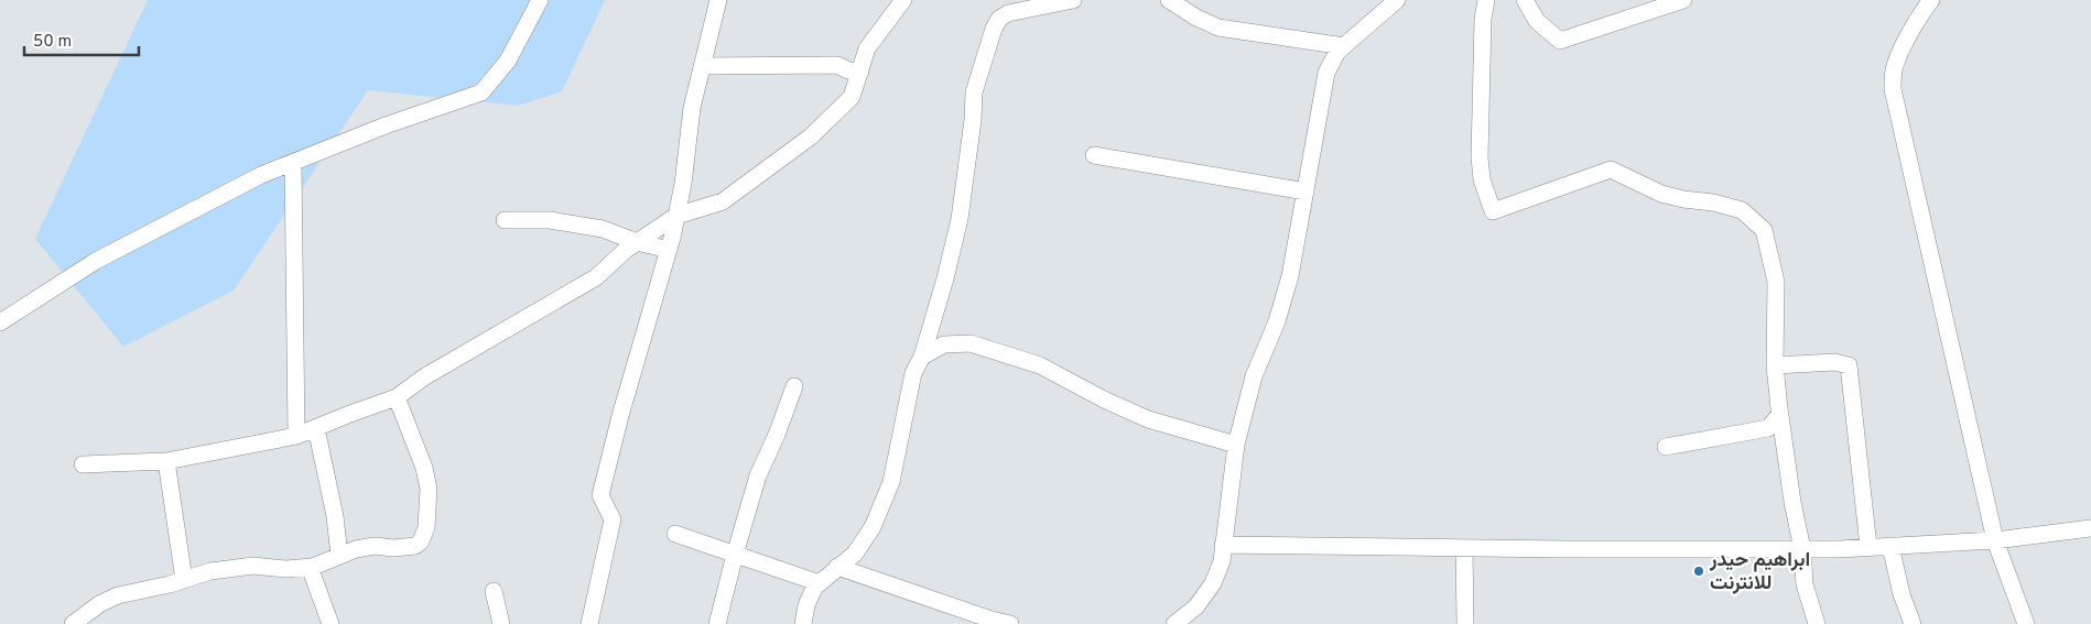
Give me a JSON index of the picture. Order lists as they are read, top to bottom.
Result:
{
  "places": ["ابراهيم حيدر للانترنت"],
  "scale_bar": "50 m"
}
